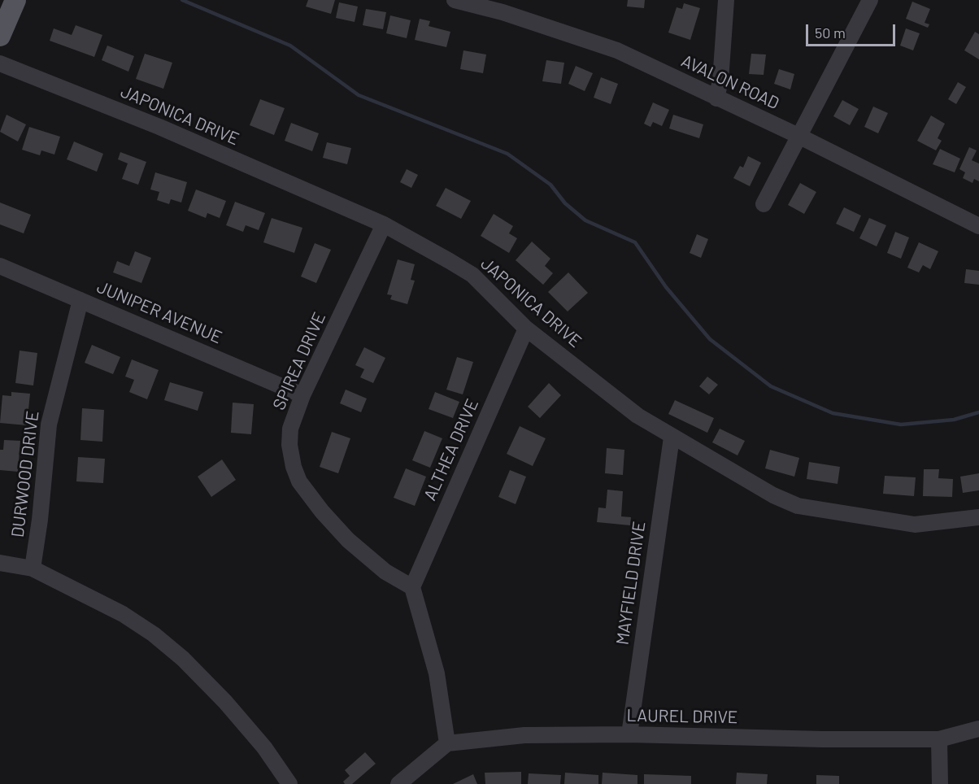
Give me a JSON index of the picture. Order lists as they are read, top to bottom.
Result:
{
  "streets": {
    "street": [
      "AVALON ROAD",
      "JAPONICA DRIVE",
      "JUNIPER AVENUE",
      "SPIREA DRIVE",
      "ALTHEA DRIVE",
      "DURWOOD DRIVE",
      "MAYFIELD DRIVE",
      "LAUREL DRIVE"
    ]
  },
  "crossings": [
    ["JAPONICA DRIVE", "SPIREA DRIVE"],
    ["JAPONICA DRIVE", "ALTHEA DRIVE"],
    ["JAPONICA DRIVE", "MAYFIELD DRIVE"],
    ["JUNIPER AVENUE", "SPIREA DRIVE"],
    ["JUNIPER AVENUE", "DURWOOD DRIVE"],
    ["SPIREA DRIVE", "ALTHEA DRIVE"],
    ["MAYFIELD DRIVE", "LAUREL DRIVE"]
  ],
  "scale_bar": "50 m"
}
